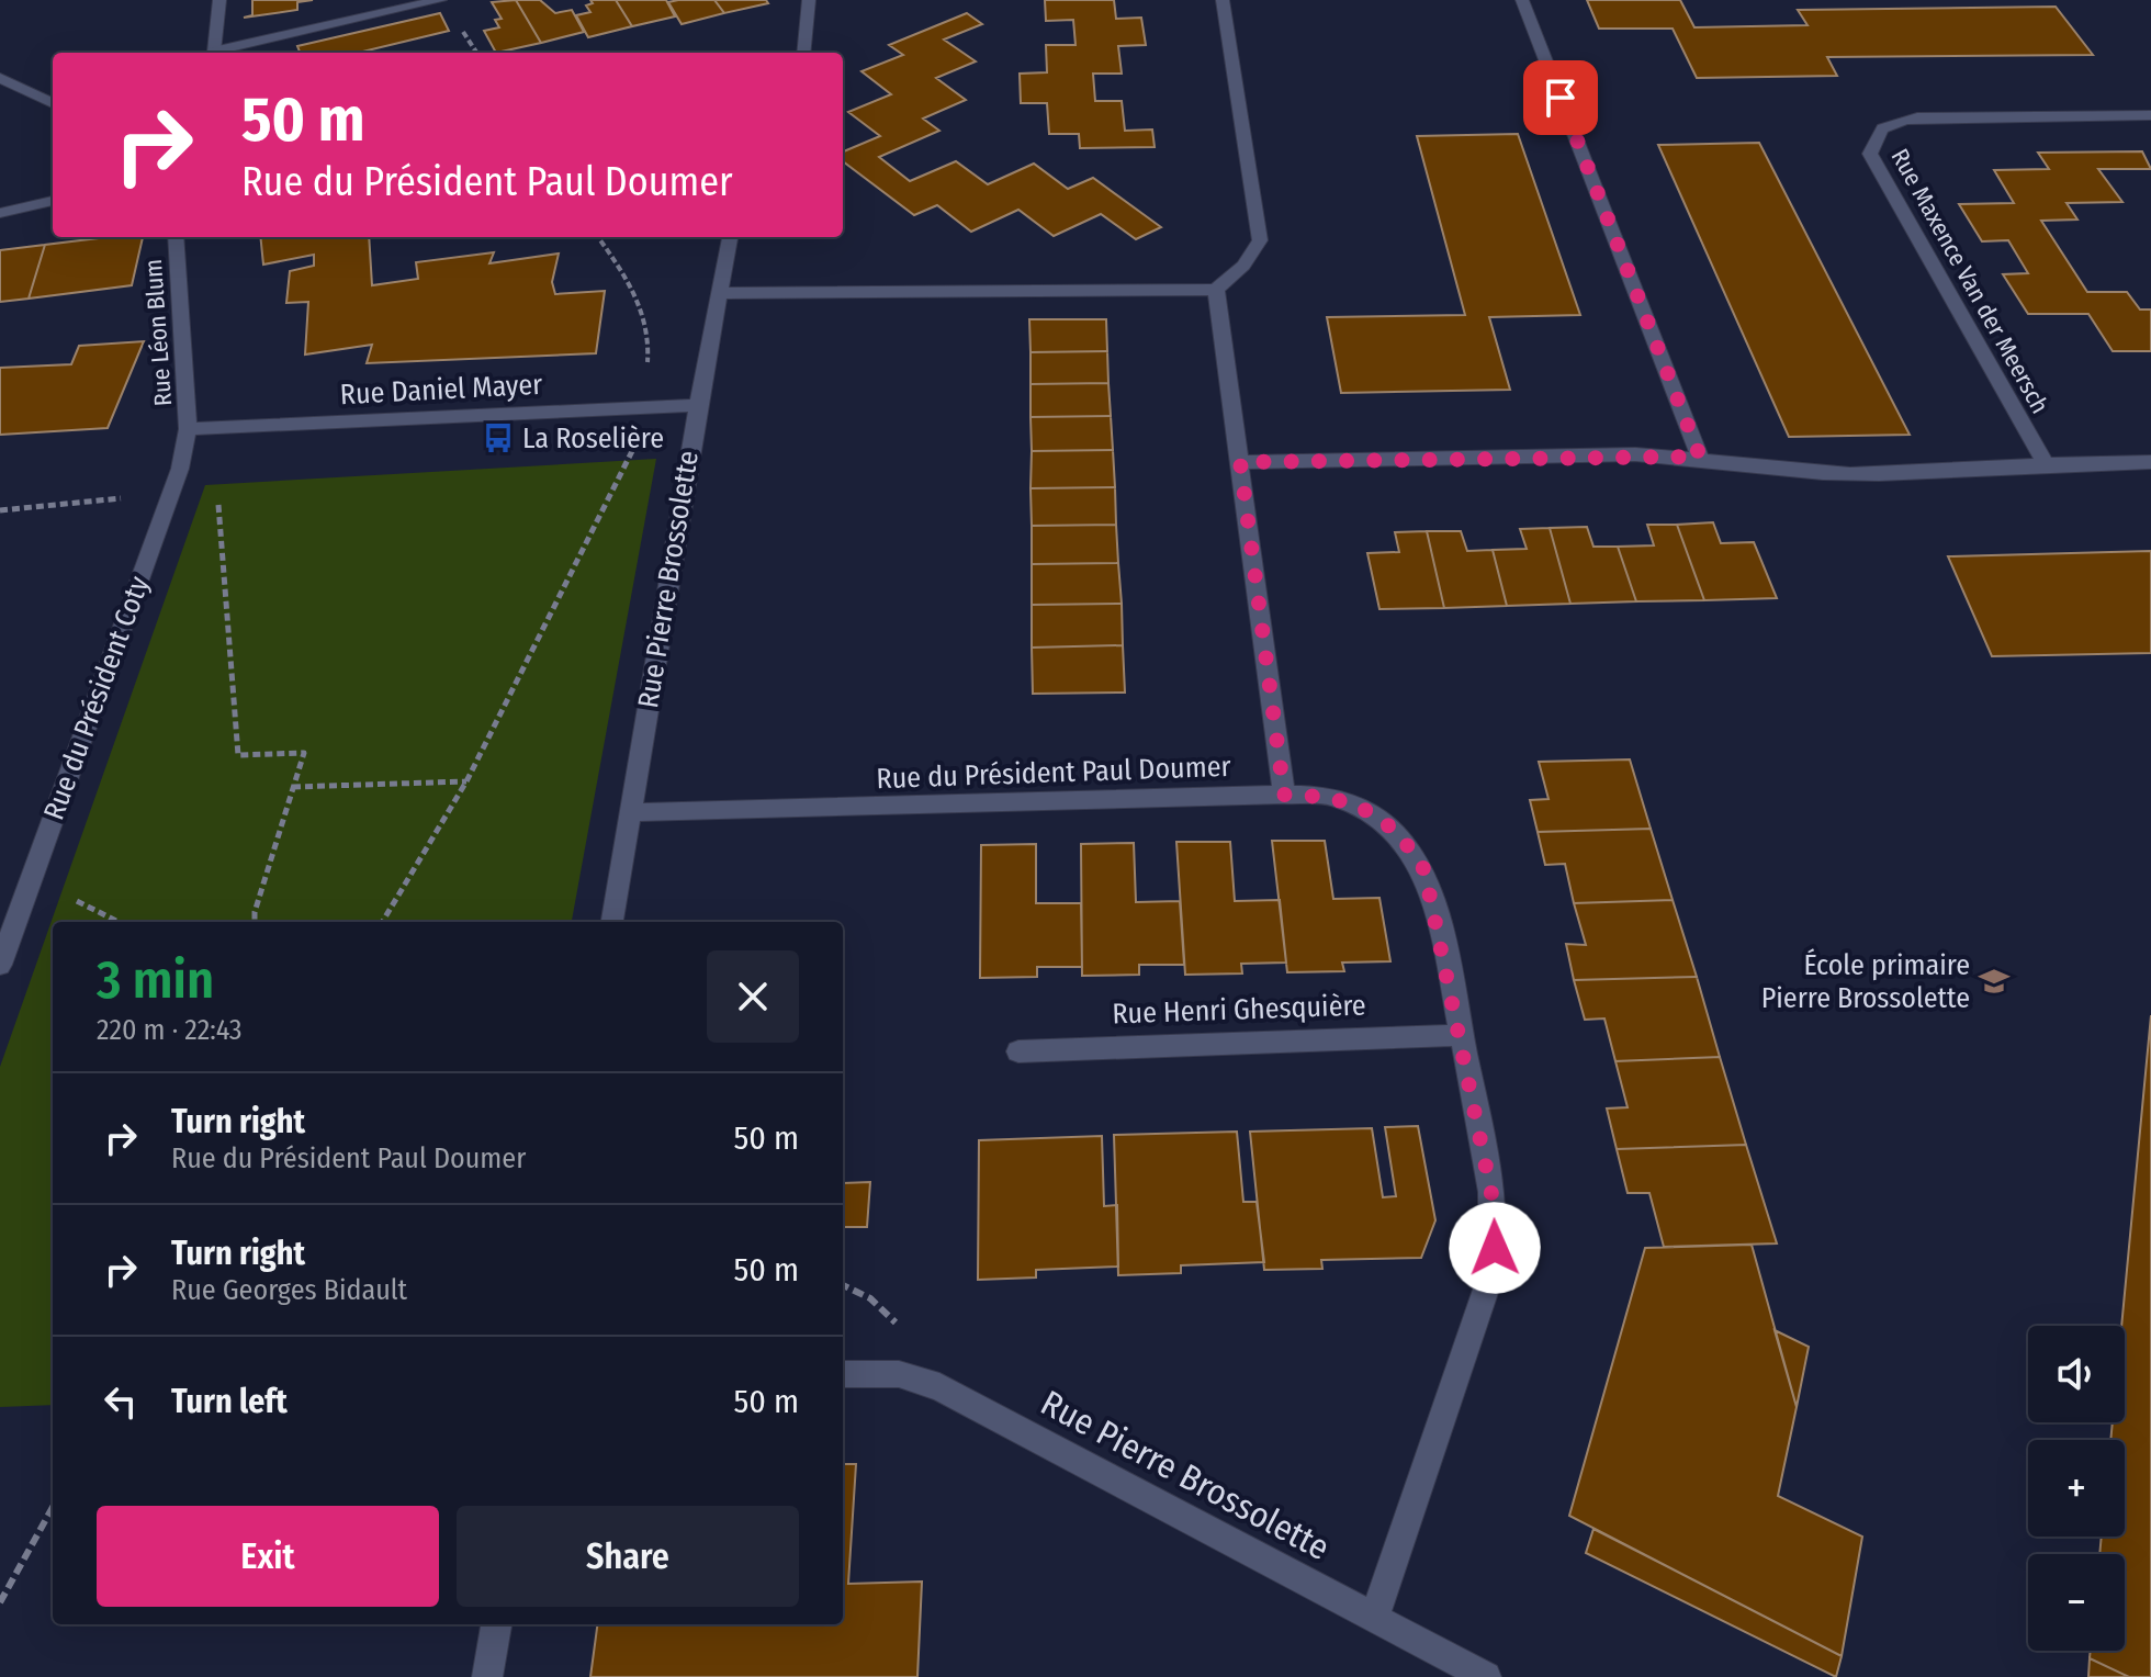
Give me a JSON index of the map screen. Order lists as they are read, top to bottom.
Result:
{
  "streets": {
    "street": [
      "Rue Maxence Van der Meersch",
      "Rue Léon Blum",
      "Rue Daniel Mayer",
      "Rue Pierre Brossolette",
      "Rue du Président Coty",
      "Rue du Président Paul Doumer",
      "Rue Henri Ghesquière"
    ]
  },
  "crossings": [
    ["Rue Léon Blum", "Rue Daniel Mayer"],
    ["Rue Léon Blum", "Rue du Président Coty"],
    ["Rue Daniel Mayer", "Rue Pierre Brossolette"],
    ["Rue Daniel Mayer", "Rue du Président Coty"],
    ["Rue Pierre Brossolette", "Rue du Président Paul Doumer"]
  ],
  "places": {
    "bus stop": ["La Roselière"],
    "school or university": ["École primaire Pierre Brossolette"]
  },
  "page": {
    "turn": ["50 m", "Rue du Président Paul Doumer"],
    "heading": ["3 min", "220 m · 22:43"],
    "list": [
      {
        "name": "Turn right",
        "note": "Rue du Président Paul Doumer",
        "value": "50 m"
      },
      {
        "name": "Turn right",
        "note": "Rue Georges Bidault",
        "value": "50 m"
      },
      {
        "name": "Turn left",
        "value": "50 m"
      }
    ],
    "map_buttons": ["+", "−"],
    "buttons": ["Exit", "Share"]
  }
}
